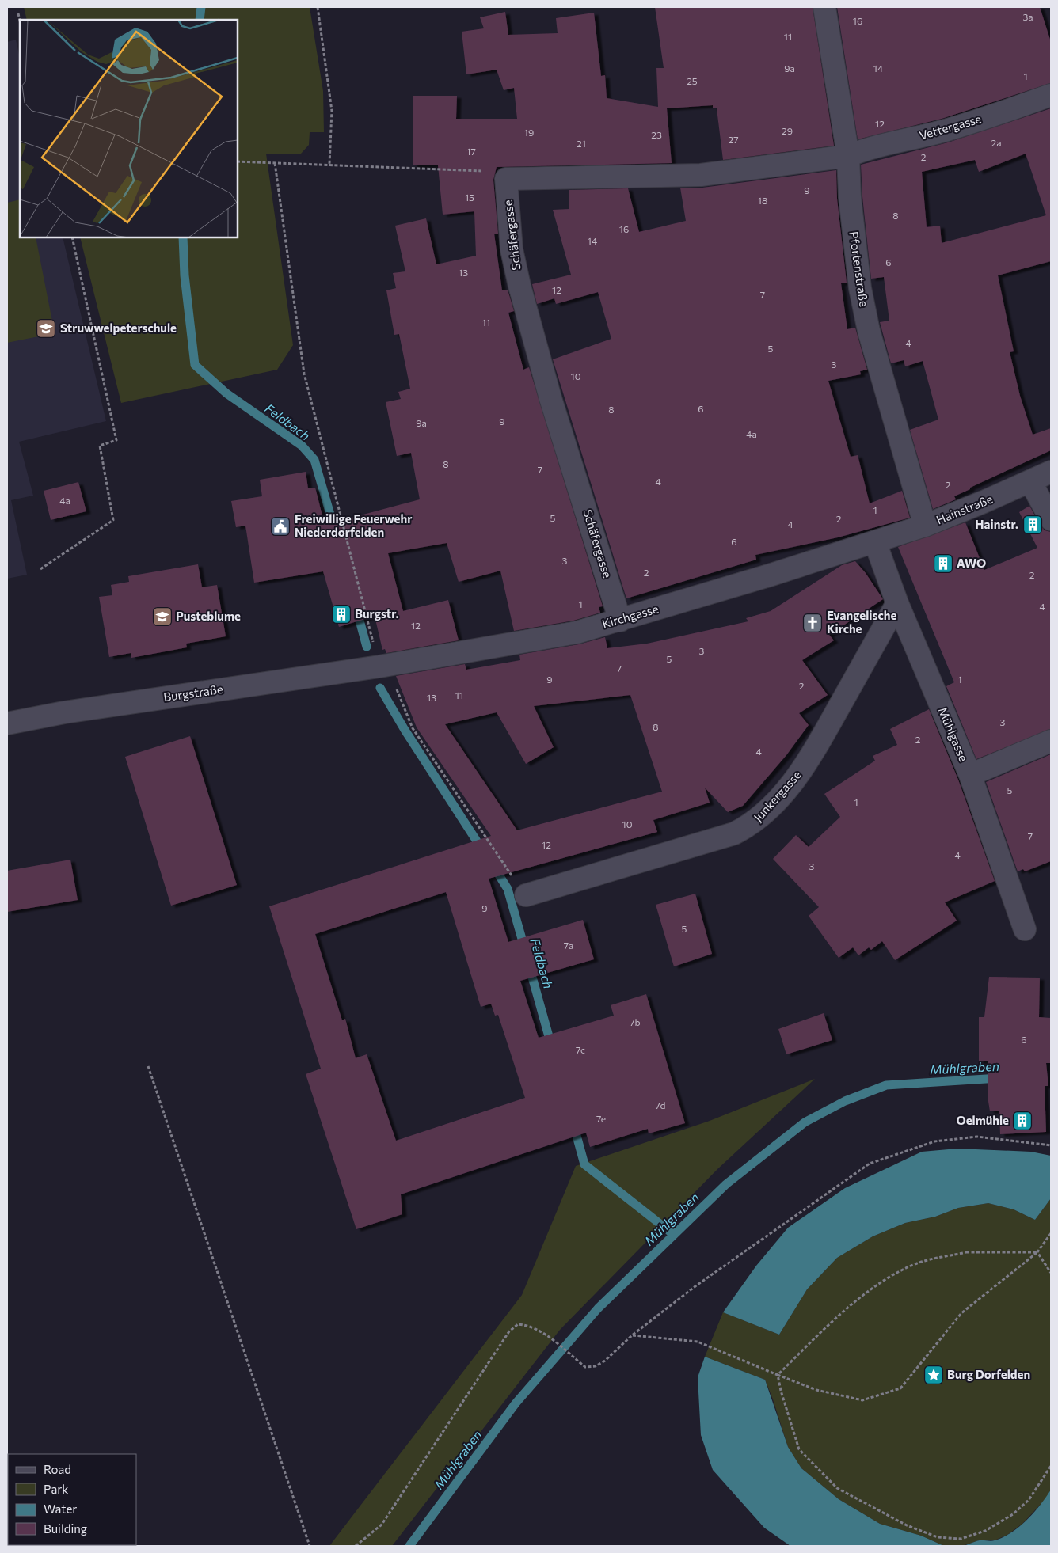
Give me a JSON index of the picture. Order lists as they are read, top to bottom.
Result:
{
  "streets": {
    "street": [
      "Vettergasse",
      "Schäfergasse",
      "Pfortenstraße",
      "Hainstraße",
      "Kirchgasse",
      "Burgstraße",
      "Mühlgasse",
      "Junkergasse"
    ]
  },
  "crossings": [
    ["Vettergasse", "Pfortenstraße"],
    ["Schäfergasse", "Kirchgasse"],
    ["Pfortenstraße", "Hainstraße"],
    ["Hainstraße", "Kirchgasse"],
    ["Hainstraße", "Mühlgasse"],
    ["Kirchgasse", "Burgstraße"],
    ["Kirchgasse", "Mühlgasse"],
    ["Mühlgasse", "Junkergasse"]
  ],
  "water": ["Feldbach", "Mühlgraben"],
  "places": {
    "school or university": ["Struwwelpeterschule", "Pusteblume"],
    "building": [
      "Hainstr.",
      "AWO",
      "Burgstr.",
      "Oelmühle"
    ],
    "public building": ["Freiwillige Feuerwehr Niederdorfelden"],
    "church": ["Evangelische Kirche"],
    "place": ["Burg Dorfelden"]
  },
  "house_numbers": [
    "3a",
    "16",
    "11",
    "9a",
    "14",
    "1",
    "25",
    "12",
    "29",
    "19",
    "23",
    "27",
    "2a",
    "21",
    "17",
    "2",
    "9",
    "15",
    "18",
    "8",
    "16",
    "14",
    "6",
    "13",
    "12",
    "7",
    "11",
    "4",
    "5",
    "3",
    "10",
    "6",
    "8",
    "9",
    "9a",
    "4a",
    "8",
    "7",
    "4",
    "2",
    "4a",
    "1",
    "5",
    "2",
    "4",
    "6",
    "3",
    "2",
    "2",
    "1",
    "4",
    "12",
    "3",
    "5",
    "7",
    "9",
    "1",
    "2",
    "11",
    "13",
    "3",
    "8",
    "2",
    "4",
    "5",
    "1",
    "10",
    "7",
    "12",
    "4",
    "3",
    "9",
    "5",
    "7a",
    "7b",
    "6",
    "7c",
    "7d",
    "7e"
  ],
  "legend": [
    "Road",
    "Park",
    "Water",
    "Building"
  ]
}
